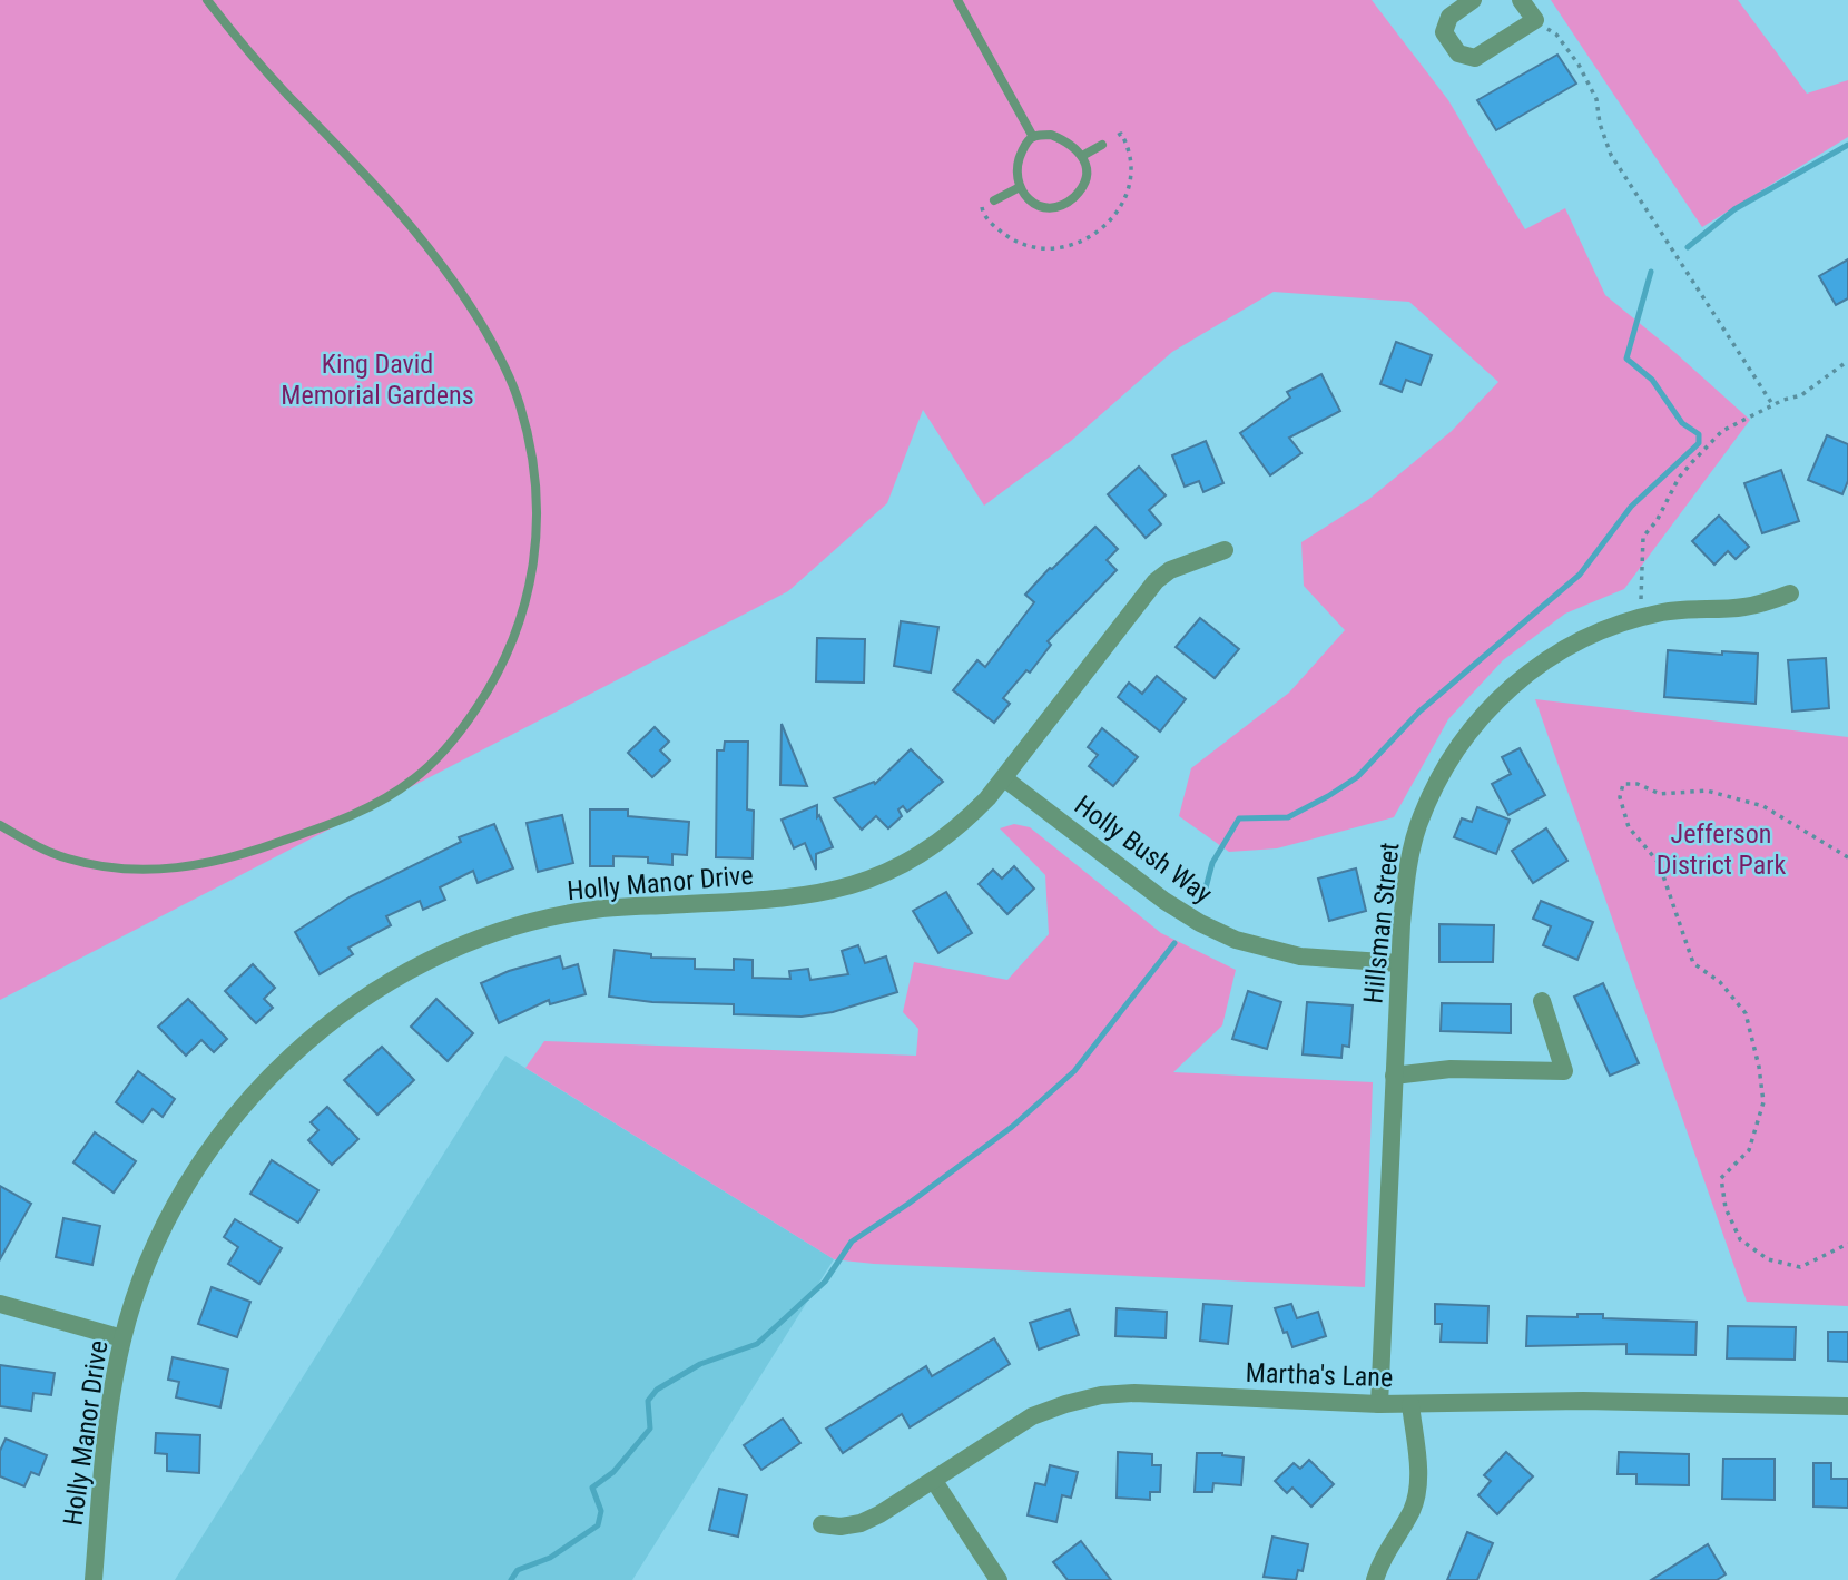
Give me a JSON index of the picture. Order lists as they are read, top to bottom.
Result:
{
  "streets": {
    "street": [
      "Holly Bush Way",
      "Holly Manor Drive",
      "Hillsman Street",
      "Martha's Lane"
    ]
  },
  "crossings": [
    ["Holly Bush Way", "Holly Manor Drive"],
    ["Holly Bush Way", "Hillsman Street"],
    ["Hillsman Street", "Martha's Lane"]
  ],
  "parks": ["King David Memorial Gardens", "Jefferson District Park"]
}
